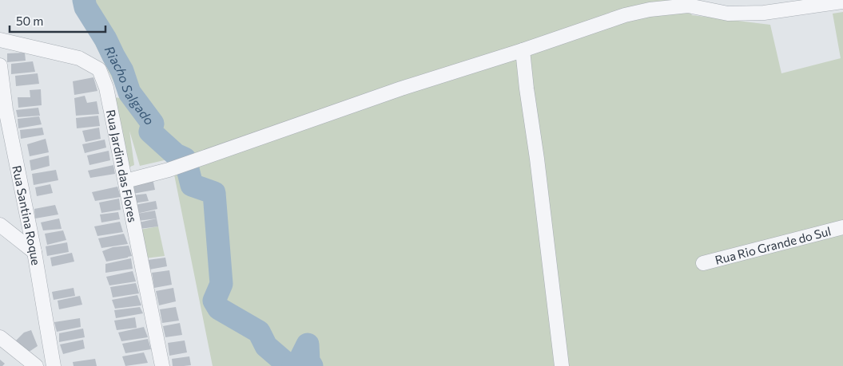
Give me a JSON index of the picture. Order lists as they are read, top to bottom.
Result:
{
  "streets": {
    "street": ["Rua Jardim das Flores", "Rua Santina Roque", "Rua Rio Grande do Sul"]
  },
  "water": ["Riacho Salgado"],
  "scale_bar": "50 m"
}
